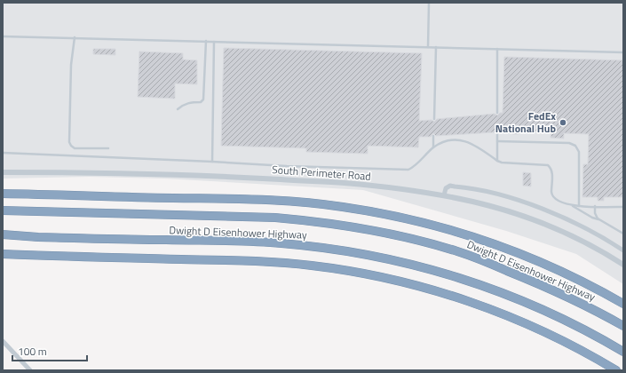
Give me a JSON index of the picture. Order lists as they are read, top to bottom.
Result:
{
  "streets": {
    "highway": ["Dwight D Eisenhower Highway"],
    "street": ["South Perimeter Road"]
  },
  "places": ["FedEx National Hub"],
  "scale_bar": "100 m"
}
